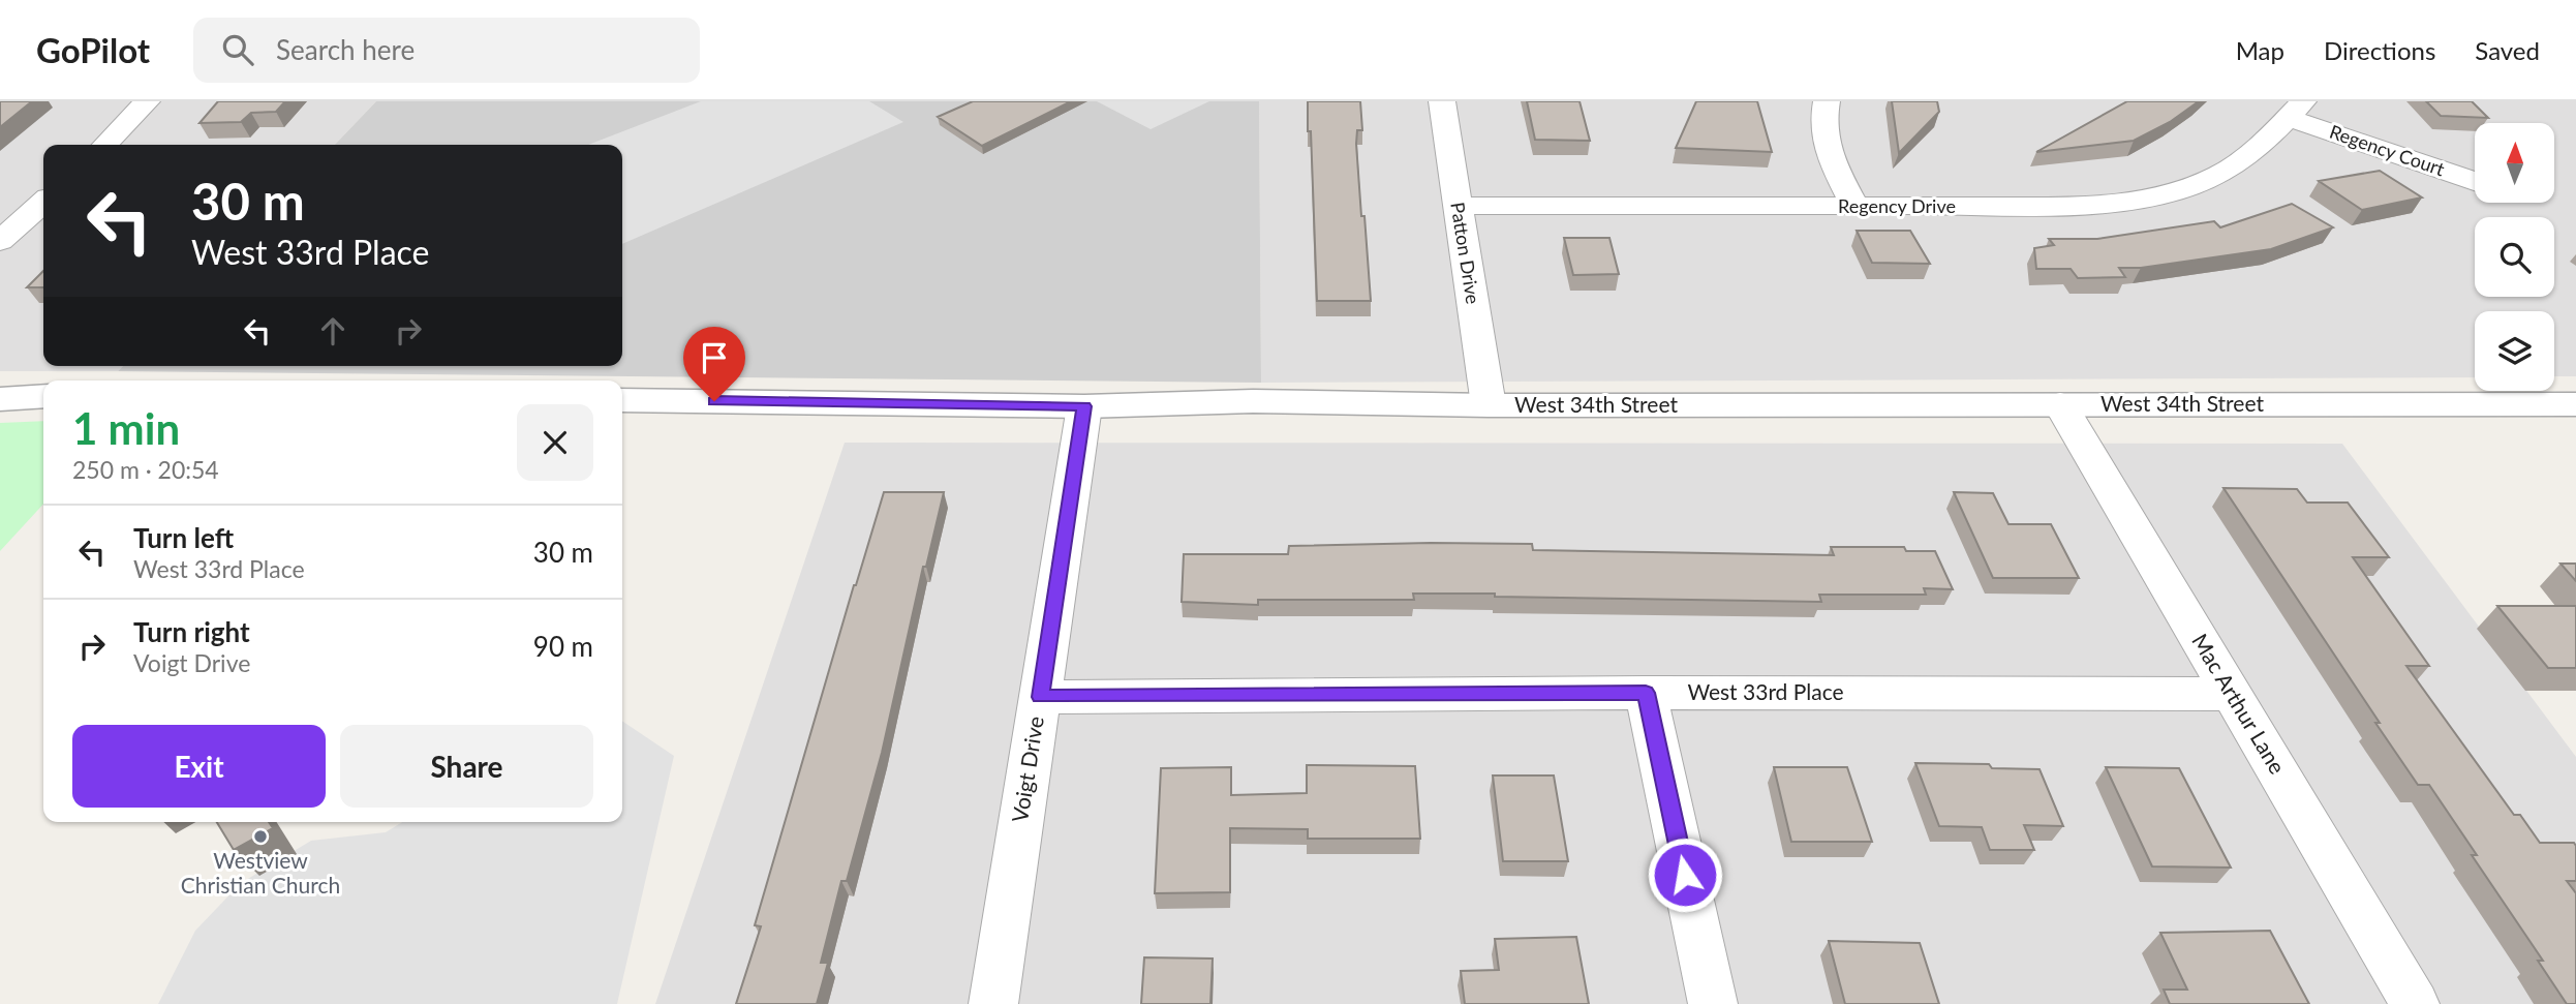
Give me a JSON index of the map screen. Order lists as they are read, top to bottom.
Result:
{
  "streets": {
    "street": [
      "Regency Court",
      "Regency Drive",
      "Patton Drive",
      "West 34th Street",
      "West 33rd Place",
      "Mac Arthur Lane",
      "Voigt Drive"
    ]
  },
  "crossings": [
    ["Regency Court", "Regency Drive"],
    ["Regency Drive", "Patton Drive"],
    ["Patton Drive", "West 34th Street"],
    ["West 34th Street", "Mac Arthur Lane"],
    ["West 34th Street", "Voigt Drive"],
    ["West 33rd Place", "Mac Arthur Lane"],
    ["West 33rd Place", "Voigt Drive"]
  ],
  "places": ["Westview Christian Church"],
  "north": "top",
  "page": {
    "header": "GoPilot",
    "search": "Search here",
    "nav": ["Map", "Directions", "Saved"],
    "turn": ["30 m", "West 33rd Place"],
    "heading": ["1 min", "250 m · 20:54"],
    "list": [
      {
        "name": "Turn left",
        "note": "West 33rd Place",
        "value": "30 m"
      },
      {
        "name": "Turn right",
        "note": "Voigt Drive",
        "value": "90 m"
      }
    ],
    "buttons": ["Exit", "Share"]
  }
}
